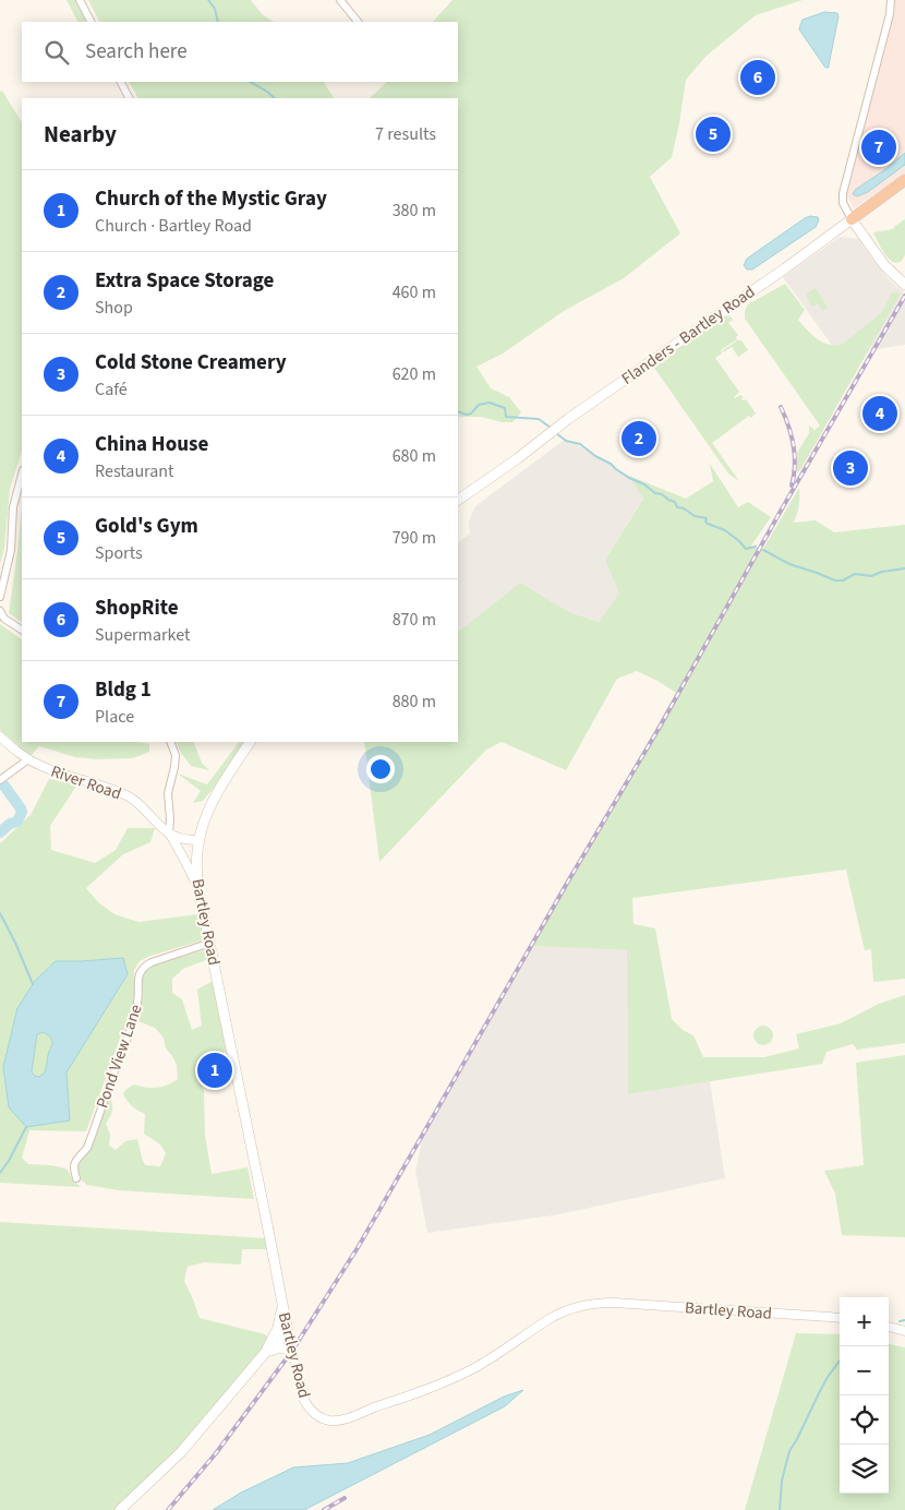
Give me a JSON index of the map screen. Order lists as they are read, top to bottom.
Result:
{
  "streets": {
    "main road": ["Flanders - Bartley Road", "Bartley Road"],
    "street": ["River Road", "Pond View Lane"]
  },
  "crossings": [
    ["River Road", "Bartley Road"],
    ["Bartley Road", "Pond View Lane"]
  ],
  "page": {
    "search": "Search here",
    "pins": [
      "6",
      "5",
      "7",
      "4",
      "2",
      "3",
      "1"
    ],
    "heading": ["Nearby", "7 results"],
    "list": [
      {
        "mark": "1",
        "name": "Church of the Mystic Gray",
        "note": "Church · Bartley Road",
        "value": "380 m"
      },
      {
        "mark": "2",
        "name": "Extra Space Storage",
        "note": "Shop",
        "value": "460 m"
      },
      {
        "mark": "3",
        "name": "Cold Stone Creamery",
        "note": "Café",
        "value": "620 m"
      },
      {
        "mark": "4",
        "name": "China House",
        "note": "Restaurant",
        "value": "680 m"
      },
      {
        "mark": "5",
        "name": "Gold's Gym",
        "note": "Sports",
        "value": "790 m"
      },
      {
        "mark": "6",
        "name": "ShopRite",
        "note": "Supermarket",
        "value": "870 m"
      },
      {
        "mark": "7",
        "name": "Bldg 1",
        "note": "Place",
        "value": "880 m"
      }
    ],
    "map_buttons": ["+", "−"]
  }
}
